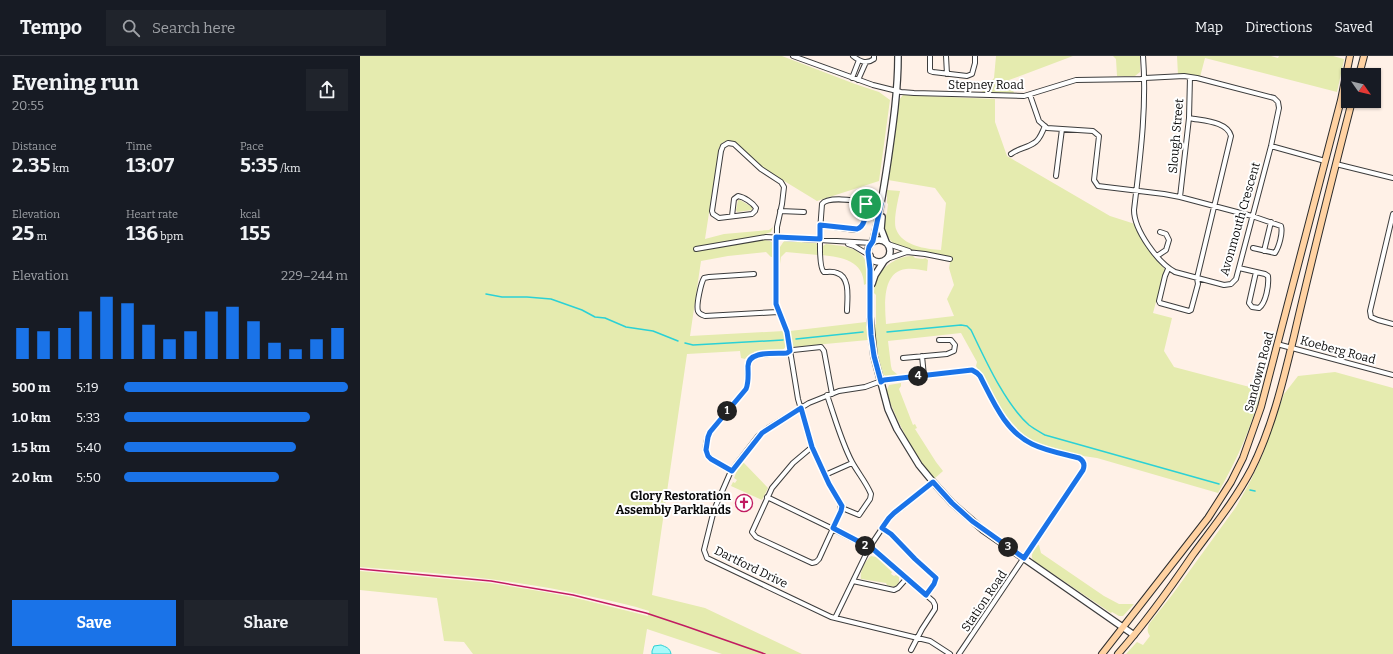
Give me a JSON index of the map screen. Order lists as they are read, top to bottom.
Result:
{
  "streets": {
    "main road": ["Sandown Road"],
    "street": [
      "Stepney Road",
      "Slough Street",
      "Avonmouth Crescent",
      "Koeberg Road",
      "Dartford Drive",
      "Station Road"
    ]
  },
  "crossings": [
    ["Stepney Road", "Avonmouth Crescent"],
    ["Slough Street", "Avonmouth Crescent"],
    ["Koeberg Road", "Sandown Road"],
    ["Dartford Drive", "Station Road"]
  ],
  "places": {
    "church": ["Glory Restoration Assembly Parklands"]
  },
  "north": "bottom right",
  "page": {
    "header": "Tempo",
    "search": "Search here",
    "nav": ["Map", "Directions", "Saved"],
    "heading": ["Evening run", "20:55"],
    "stats": [
      ["Distance", "2.35 km"],
      ["Time", "13:07"],
      ["Pace", "5:35 /km"],
      ["Elevation", "25 m"],
      ["Heart rate", "136 bpm"],
      ["kcal", "155"]
    ],
    "chart": ["Elevation", "229–244 m"],
    "pins": [
      "4",
      "1",
      "2",
      "3"
    ],
    "list": [
      {
        "name": "500 m",
        "note": "5:19"
      },
      {
        "name": "1.0 km",
        "note": "5:33"
      },
      {
        "name": "1.5 km",
        "note": "5:40"
      },
      {
        "name": "2.0 km",
        "note": "5:50"
      }
    ],
    "buttons": ["Save", "Share"]
  }
}
